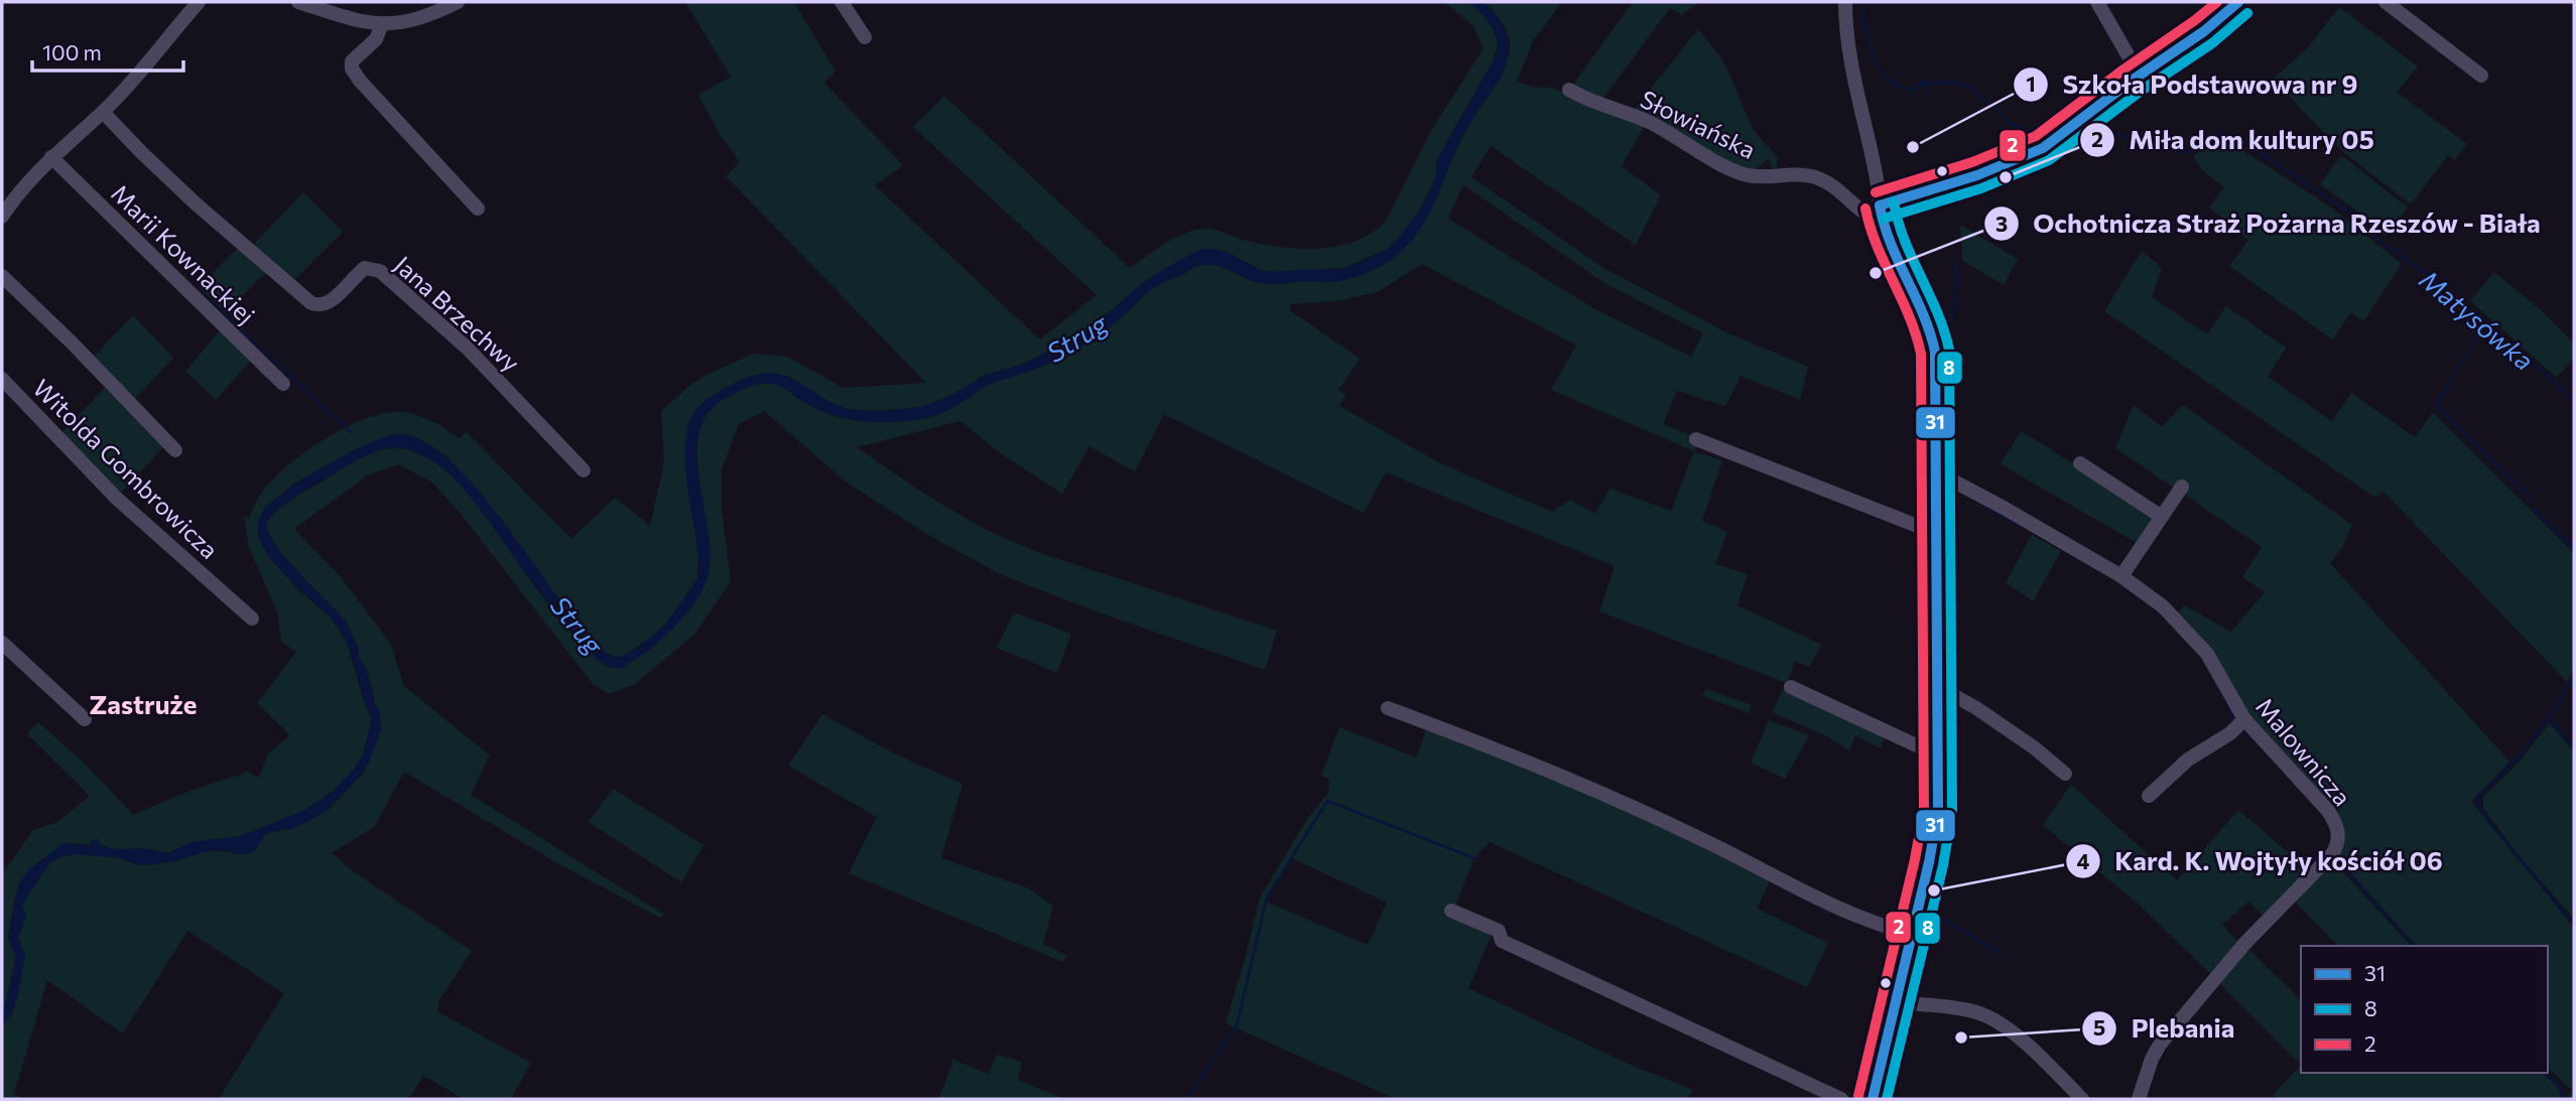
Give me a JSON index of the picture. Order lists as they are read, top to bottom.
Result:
{
  "streets": {
    "street": [
      "Słowiańska",
      "Marii Kownackiej",
      "Jana Brzechwy",
      "Witolda Gombrowicza",
      "Malownicza"
    ]
  },
  "districts": ["Zastruże"],
  "water": ["Matysówka", "Strug"],
  "places": [
    "Szkoła Podstawowa nr 9",
    "Miła dom kultury 05",
    "Ochotnicza Straż Pożarna Rzeszów - Biała",
    "Kard. K. Wojtyły kościół 06",
    "Plebania"
  ],
  "lines": ["transit line 31", "transit line 2", "transit line 8"],
  "legend": ["31", "8", "2"],
  "scale_bar": "100 m"
}
